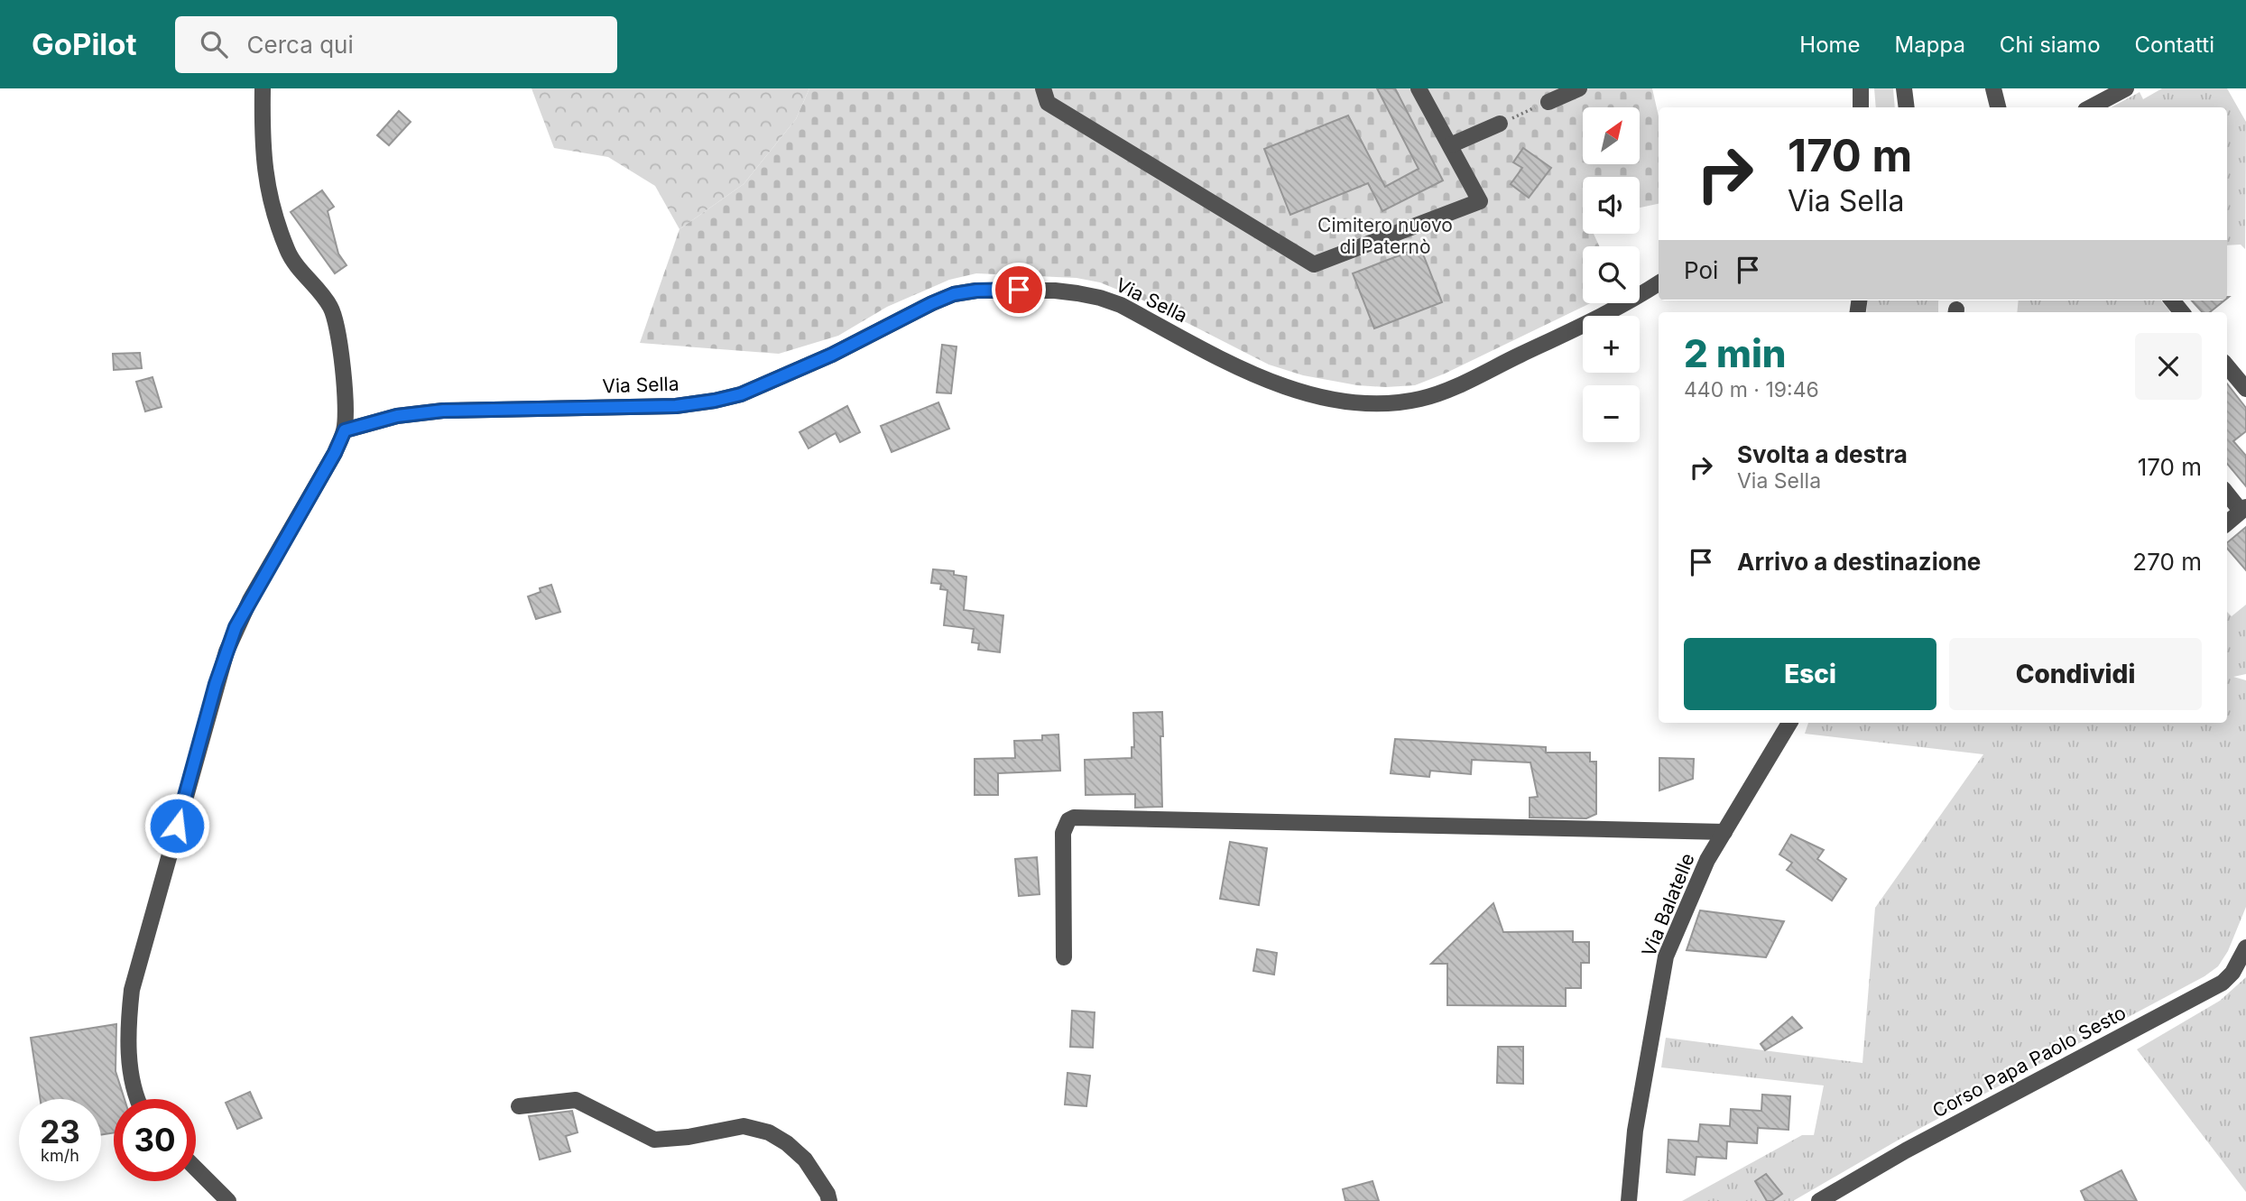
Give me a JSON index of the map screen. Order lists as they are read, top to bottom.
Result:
{
  "streets": {
    "street": ["Via Sella", "Via Balatelle", "Corso Papa Paolo Sesto"]
  },
  "parks": ["Cimitero nuovo di Paternò"],
  "north": "top right",
  "page": {
    "header": "GoPilot",
    "search": "Cerca qui",
    "nav": [
      "Home",
      "Mappa",
      "Chi siamo",
      "Contatti"
    ],
    "map_buttons": ["+", "−"],
    "turn": ["170 m", "Via Sella"],
    "then": "Poi",
    "heading": ["2 min", "440 m · 19:46"],
    "list": [
      {
        "name": "Svolta a destra",
        "note": "Via Sella",
        "value": "170 m"
      },
      {
        "name": "Arrivo a destinazione",
        "value": "270 m"
      }
    ],
    "buttons": ["Esci", "Condividi"],
    "speed": "23 km/h",
    "limit": "30"
  }
}
